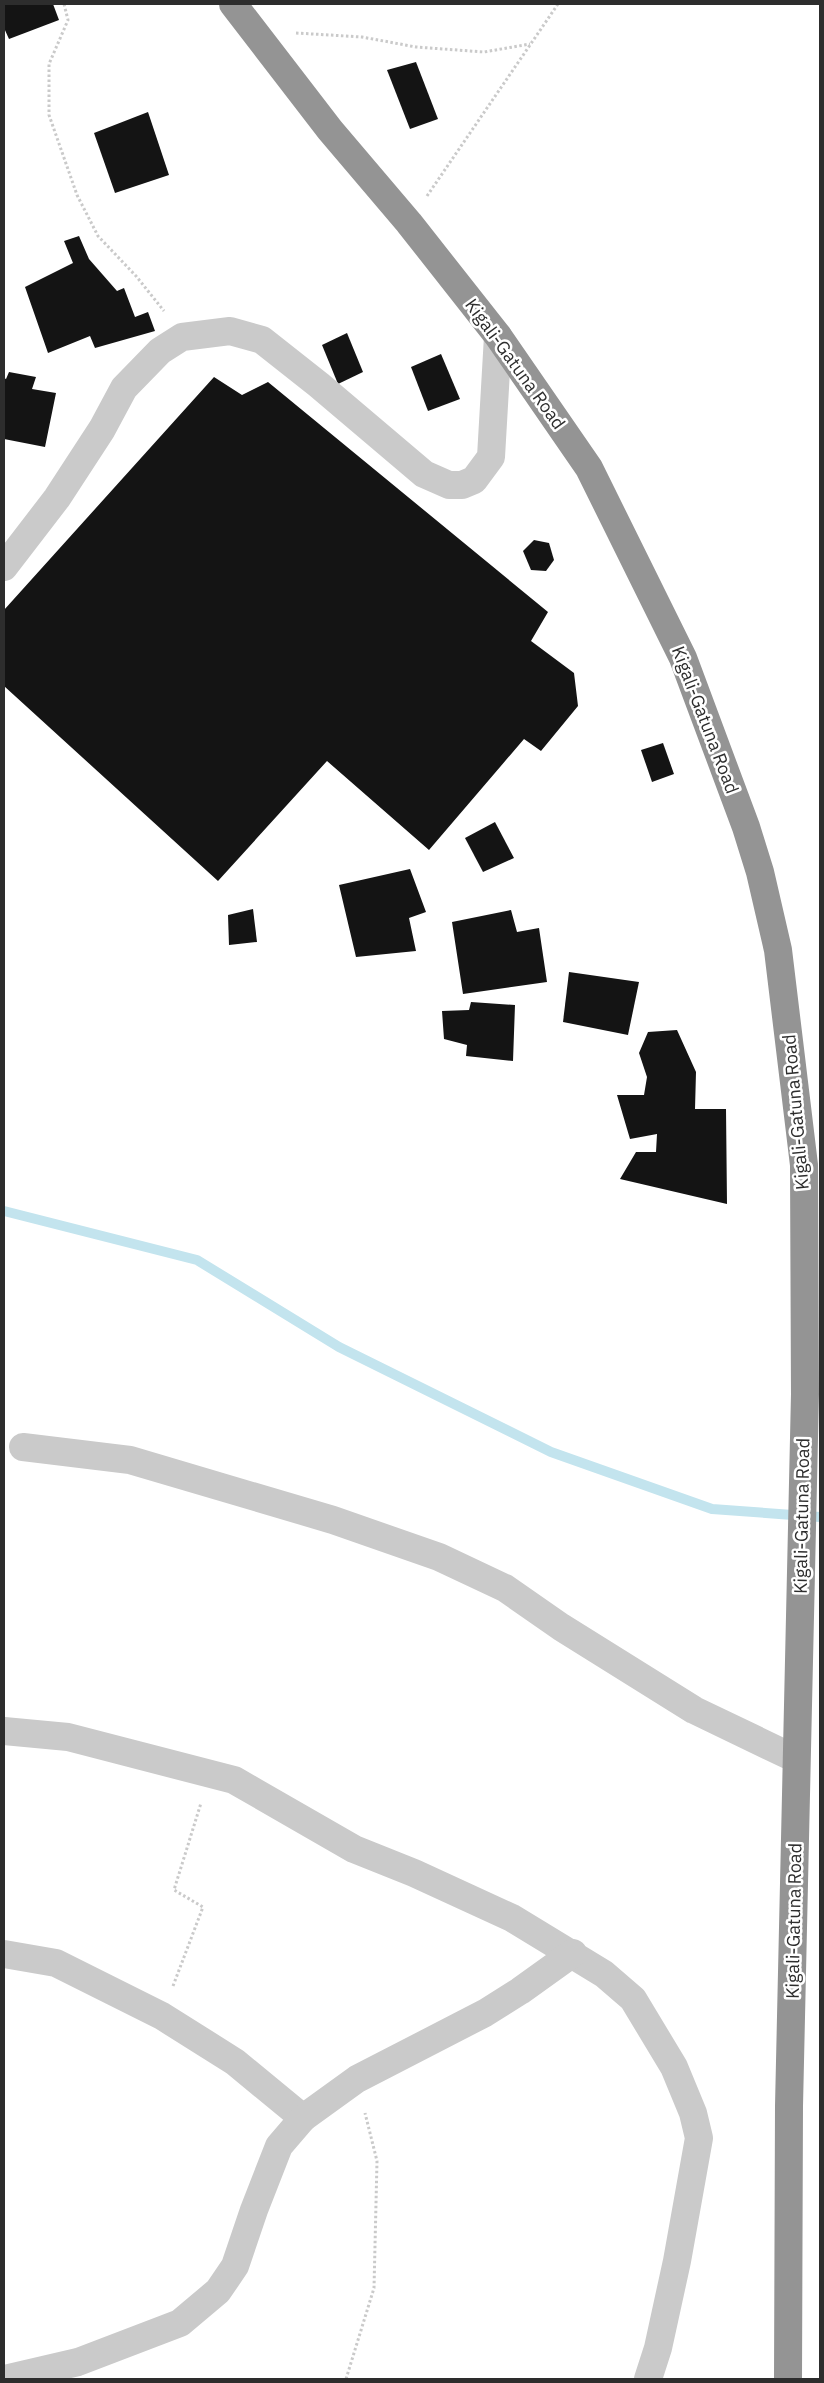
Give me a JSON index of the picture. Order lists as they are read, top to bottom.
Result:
{
  "streets": {
    "highway": ["Kigali-Gatuna Road"]
  }
}
